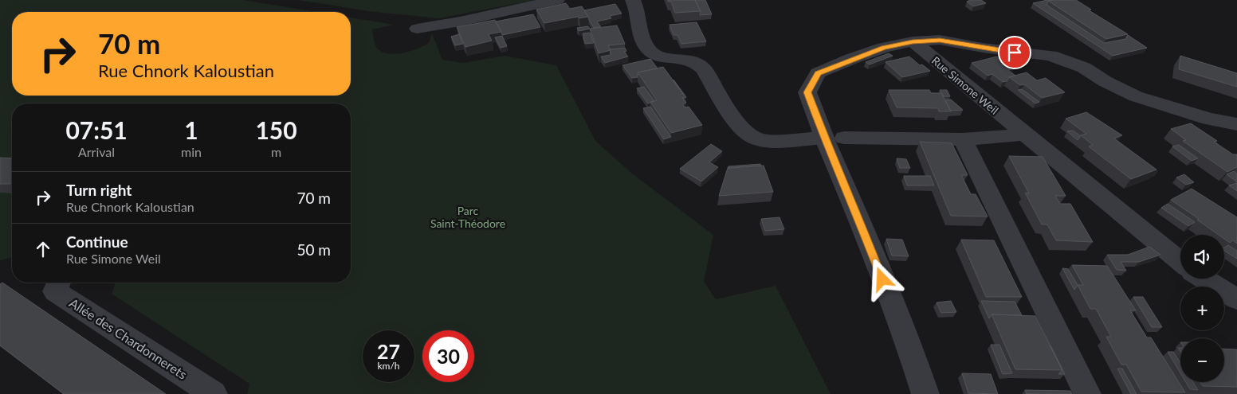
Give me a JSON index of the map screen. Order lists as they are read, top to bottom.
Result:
{
  "streets": {
    "street": ["Rue Simone Weil", "Allée des Chardonnerets"]
  },
  "parks": ["Parc Saint-Théodore"],
  "page": {
    "turn": ["70 m", "Rue Chnork Kaloustian"],
    "eta": [
      "07:51",
      "Arrival",
      "1",
      "min",
      "150",
      "m"
    ],
    "list": [
      {
        "name": "Turn right",
        "note": "Rue Chnork Kaloustian",
        "value": "70 m"
      },
      {
        "name": "Continue",
        "note": "Rue Simone Weil",
        "value": "50 m"
      }
    ],
    "map_buttons": ["+", "−"],
    "speed": "27 km/h",
    "limit": "30"
  }
}
